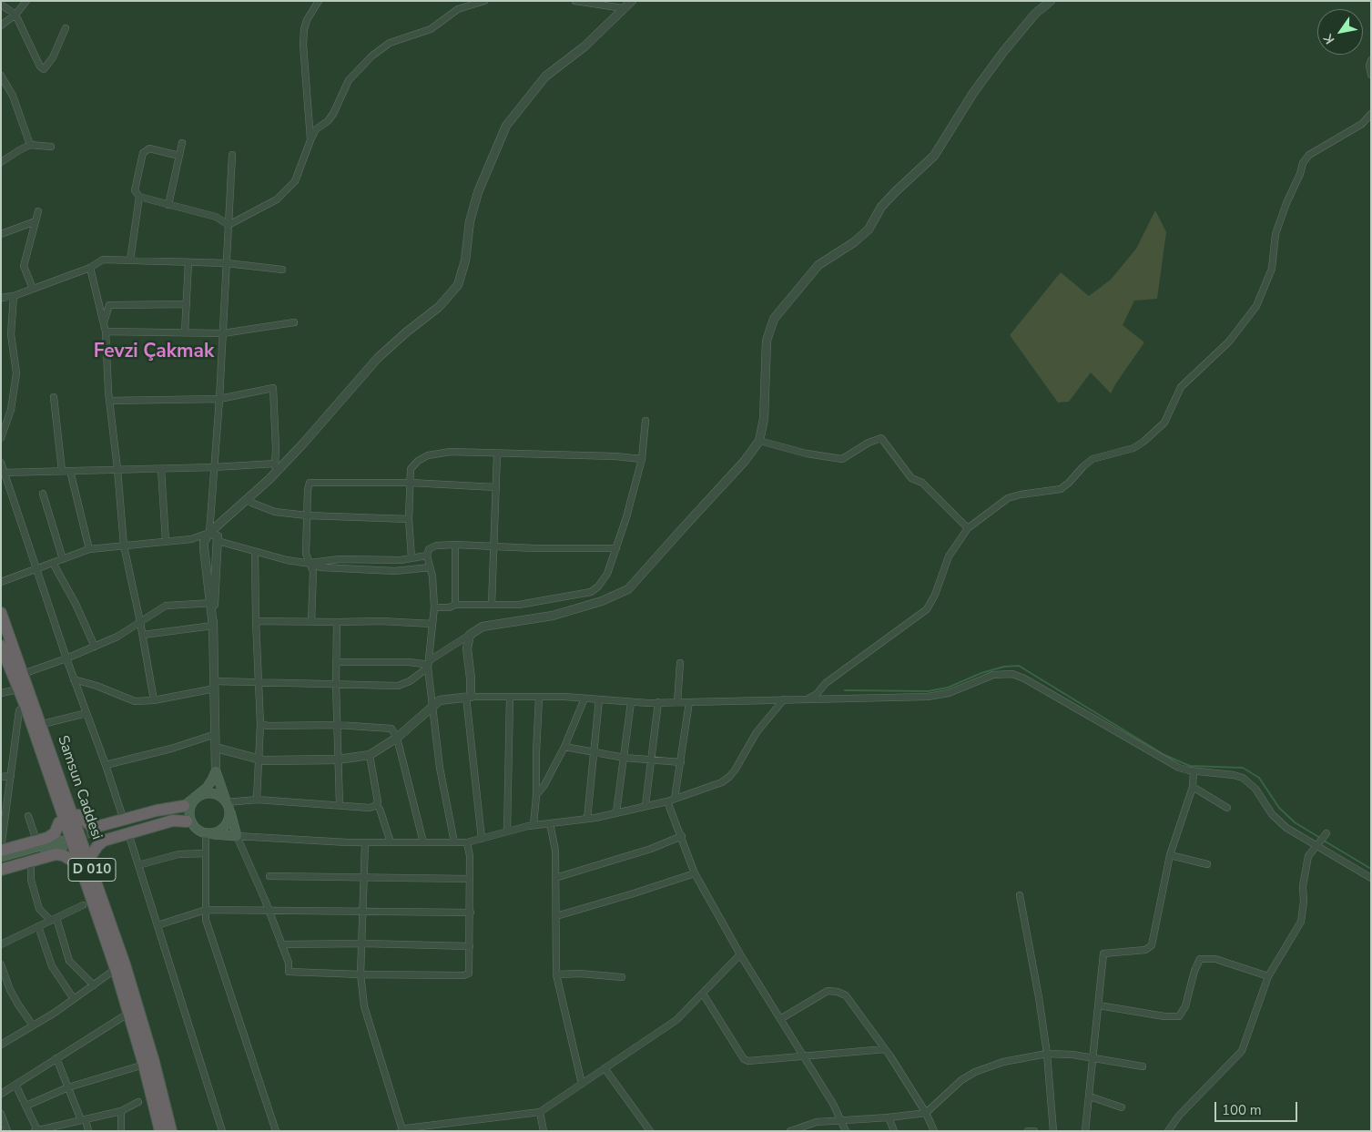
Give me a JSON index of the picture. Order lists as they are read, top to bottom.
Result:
{
  "streets": {
    "highway": ["Samsun Caddesi", "D 010"]
  },
  "districts": ["Fevzi Çakmak"],
  "scale_bar": "100 m",
  "north": "bottom left"
}
